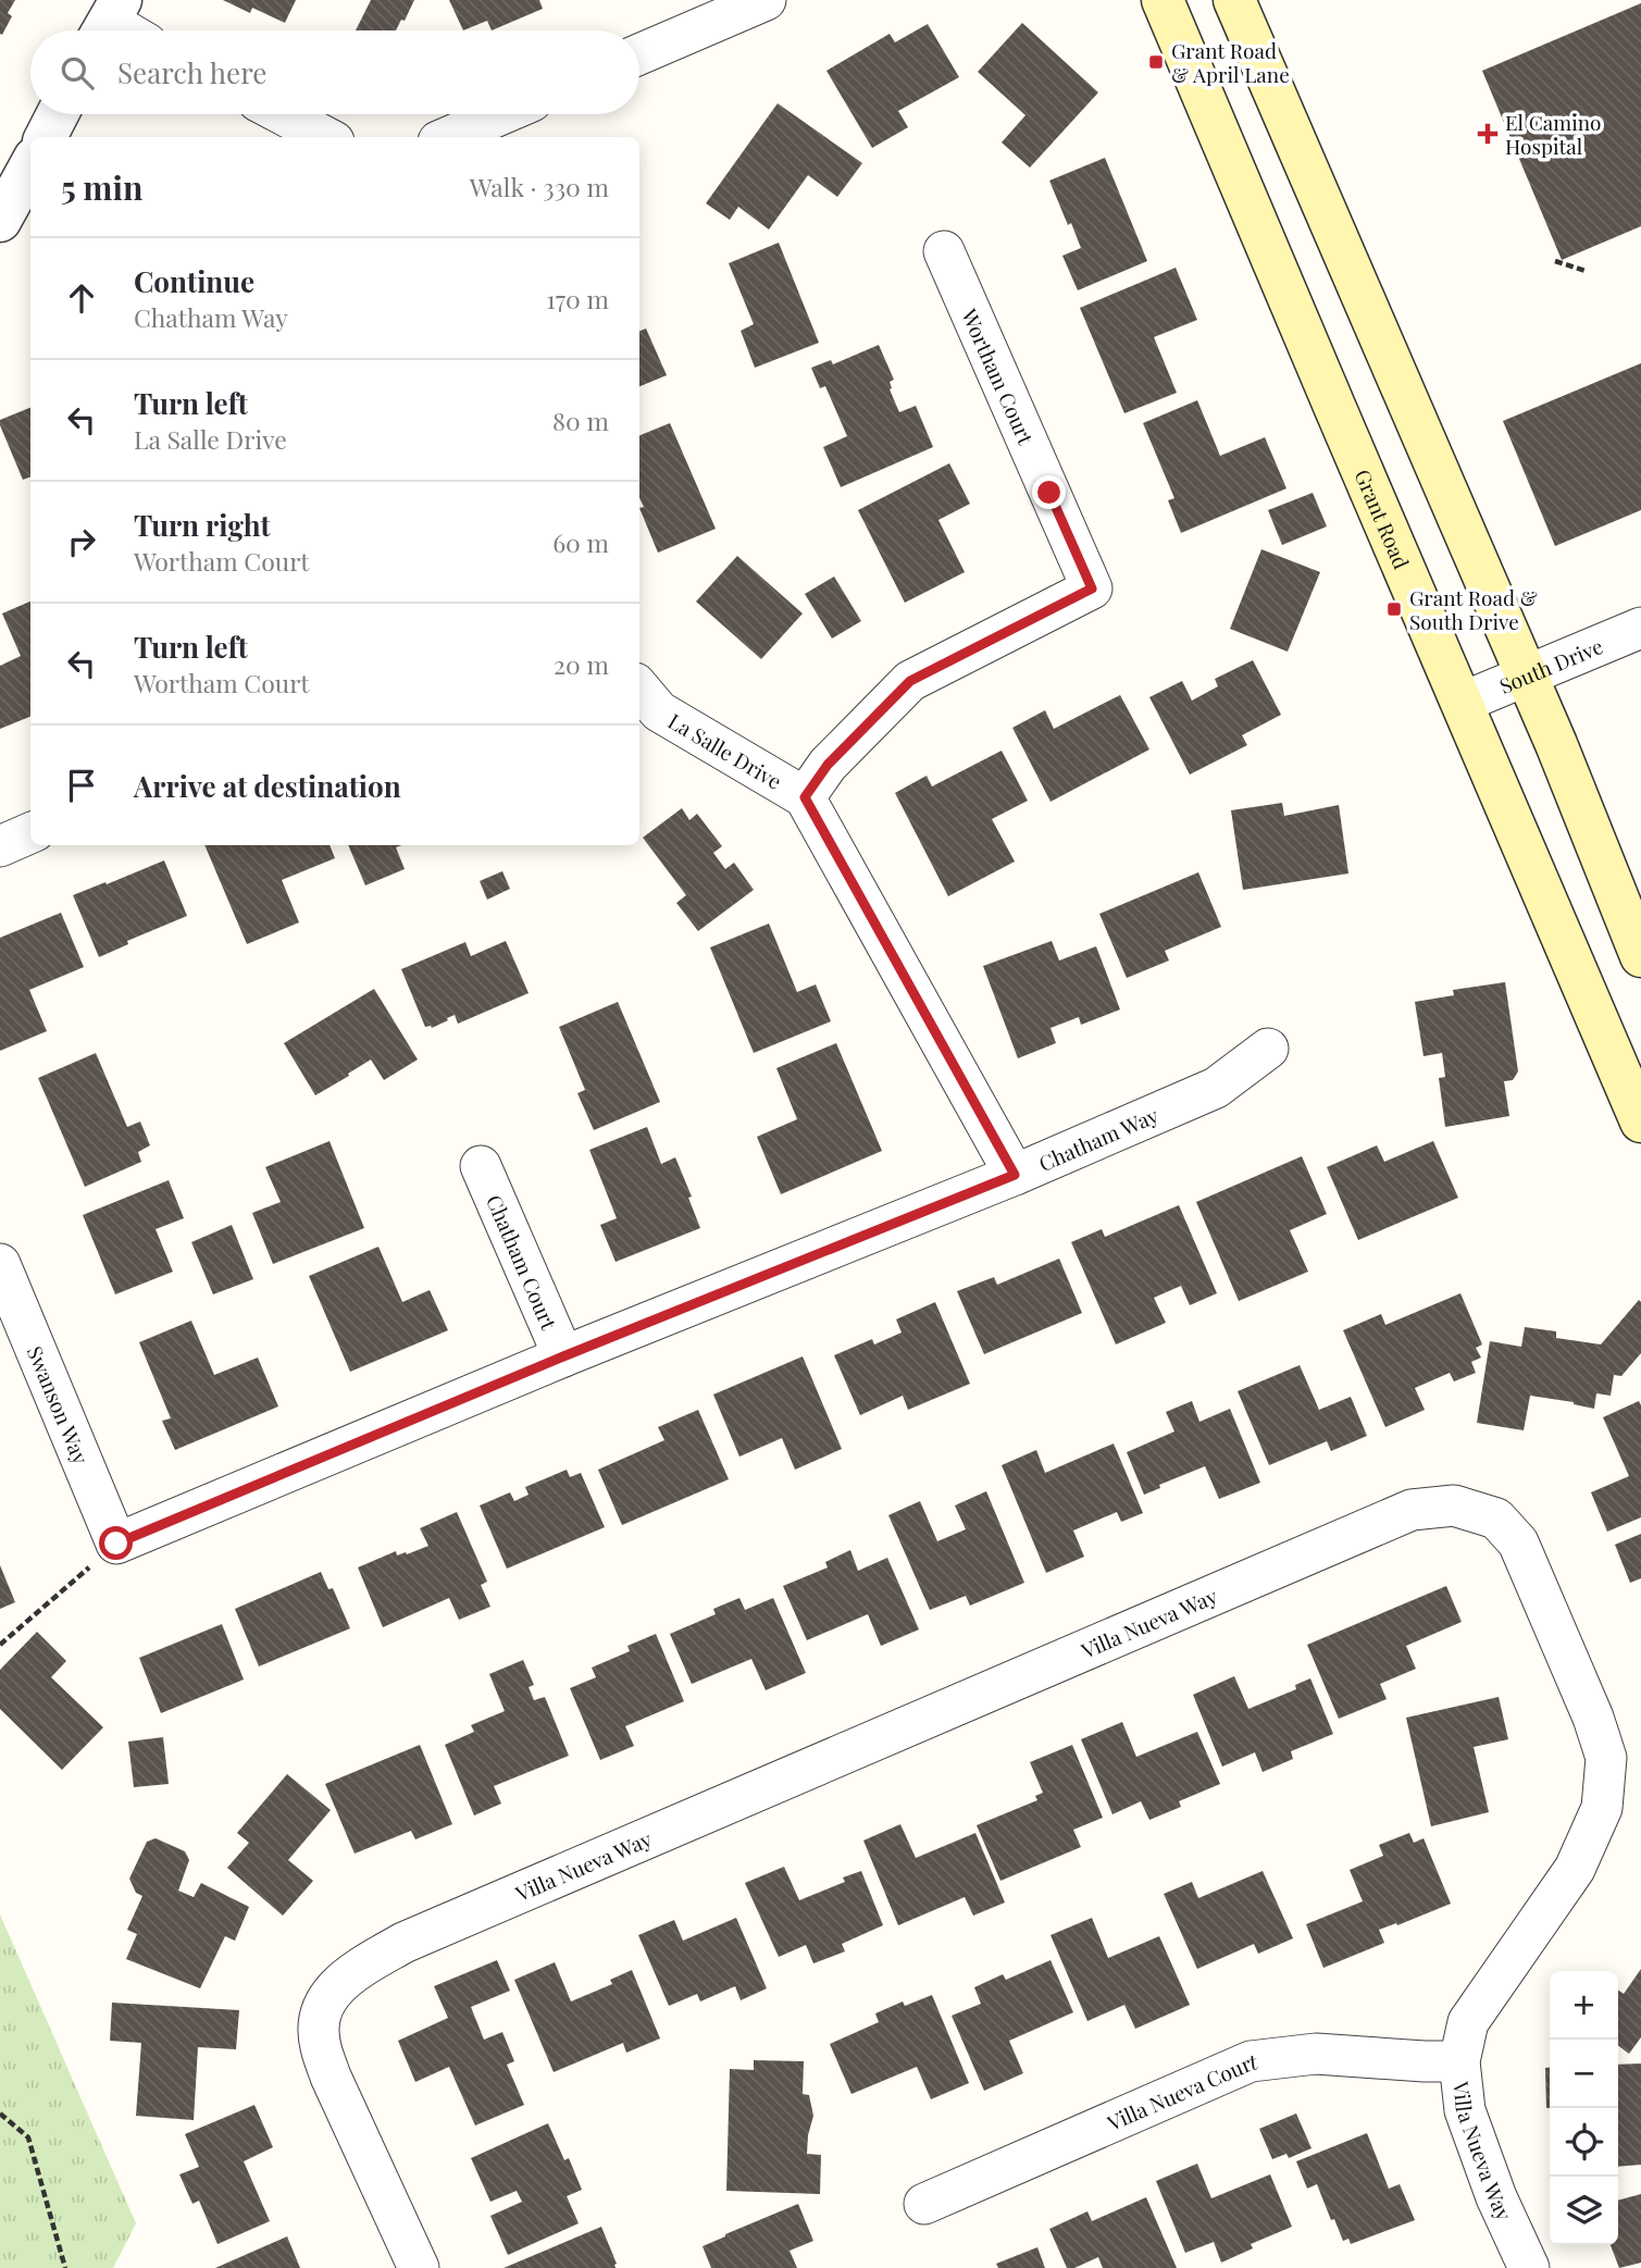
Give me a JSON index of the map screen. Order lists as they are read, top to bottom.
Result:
{
  "streets": {
    "main road": ["Grant Road"],
    "street": [
      "Wortham Court",
      "South Drive",
      "La Salle Drive",
      "Chatham Way",
      "Chatham Court",
      "Swanson Way",
      "Villa Nueva Way",
      "Villa Nueva Court"
    ]
  },
  "crossings": [
    ["Wortham Court", "La Salle Drive"],
    ["Grant Road", "South Drive"],
    ["La Salle Drive", "Chatham Way"],
    ["Chatham Way", "Chatham Court"],
    ["Chatham Way", "Swanson Way"],
    ["Villa Nueva Way", "Villa Nueva Court"]
  ],
  "places": {
    "transit": ["Grant Road & April Lane", "Grant Road & South Drive"],
    "health": ["El Camino Hospital"]
  },
  "page": {
    "search": "Search here",
    "heading": ["5 min", "Walk · 330 m"],
    "list": [
      ["Continue", "Chatham Way", "170 m"],
      ["Turn left", "La Salle Drive", "80 m"],
      ["Turn right", "Wortham Court", "60 m"],
      ["Turn left", "Wortham Court", "20 m"],
      "Arrive at destination"
    ],
    "map_buttons": ["+", "−"]
  }
}
